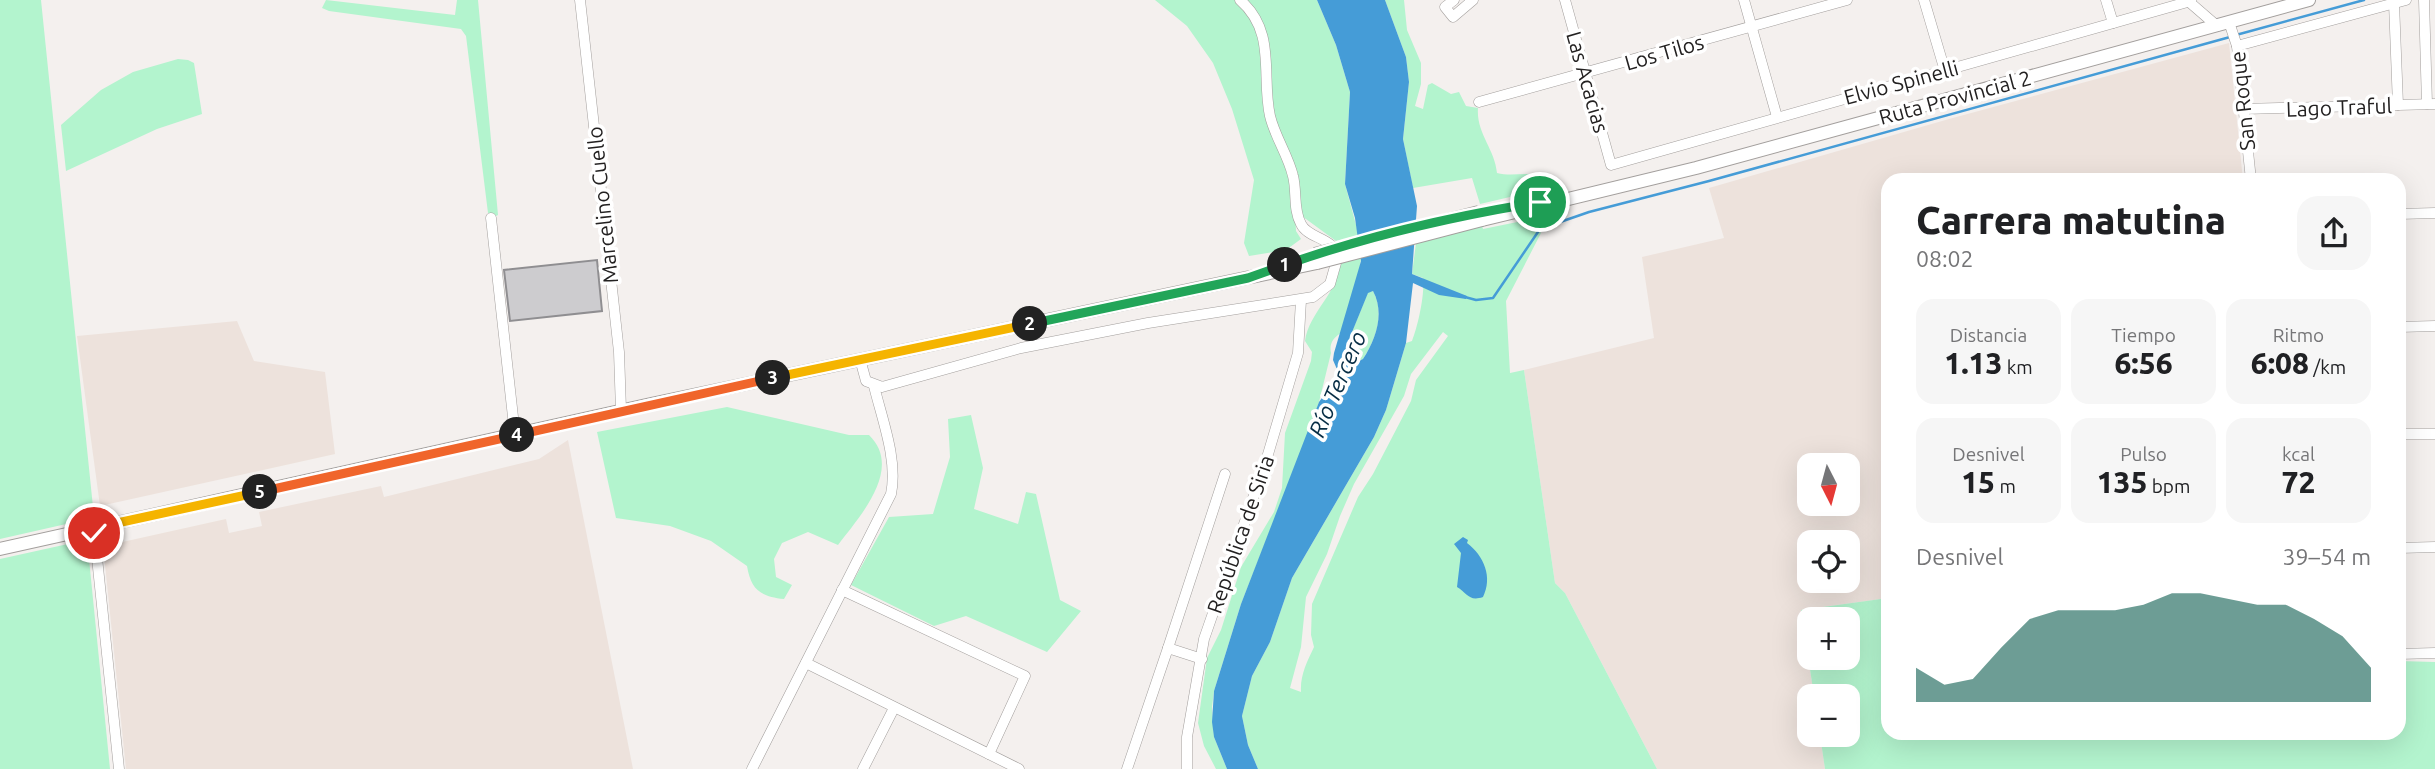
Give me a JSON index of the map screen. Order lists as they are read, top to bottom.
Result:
{
  "streets": {
    "main road": ["Ruta Provincial 2"],
    "street": [
      "Los Tilos",
      "Las Acacias",
      "Elvio Spinelli",
      "San Roque",
      "Lago Traful",
      "Marcelino Cuello",
      "República de Siria"
    ]
  },
  "crossings": [
    ["Los Tilos", "Las Acacias"],
    ["Las Acacias", "Elvio Spinelli"],
    ["Ruta Provincial 2", "San Roque"],
    ["Ruta Provincial 2", "Marcelino Cuello"],
    ["San Roque", "Lago Traful"]
  ],
  "water": ["Río Tercero"],
  "north": "bottom",
  "page": {
    "heading": ["Carrera matutina", "08:02"],
    "pins": [
      "1",
      "2",
      "3",
      "4",
      "5"
    ],
    "stats": [
      ["Distancia", "1.13 km"],
      ["Tiempo", "6:56"],
      ["Ritmo", "6:08 /km"],
      ["Desnivel", "15 m"],
      ["Pulso", "135 bpm"],
      ["kcal", "72"]
    ],
    "map_buttons": ["+", "−"],
    "chart": ["Desnivel", "39–54 m"]
  }
}
